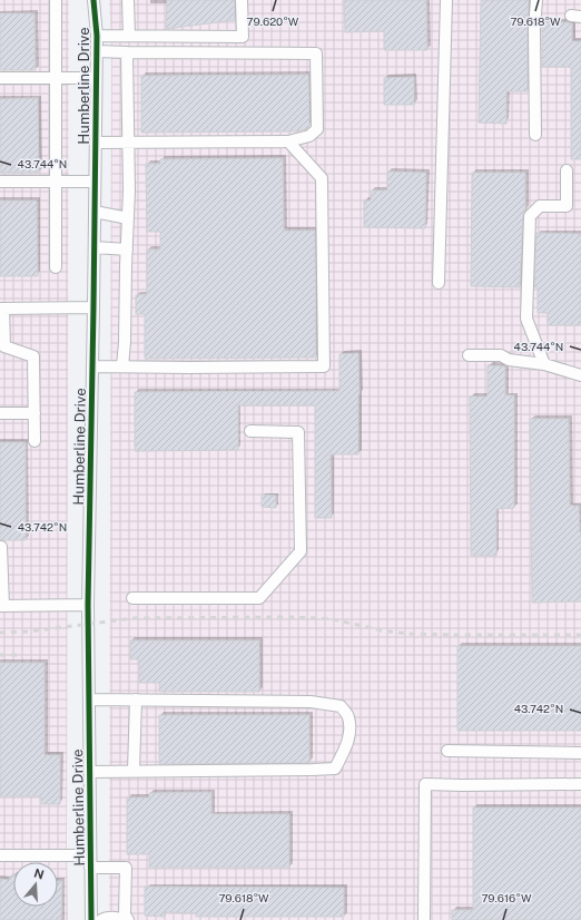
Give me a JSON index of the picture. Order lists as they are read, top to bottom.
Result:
{
  "streets": {
    "street": ["Humberline Drive"]
  },
  "north": "top",
  "coordinates": [
    "79.620°W",
    "79.618°W",
    "43.744°N",
    "43.742°N",
    "79.616°W"
  ]
}
